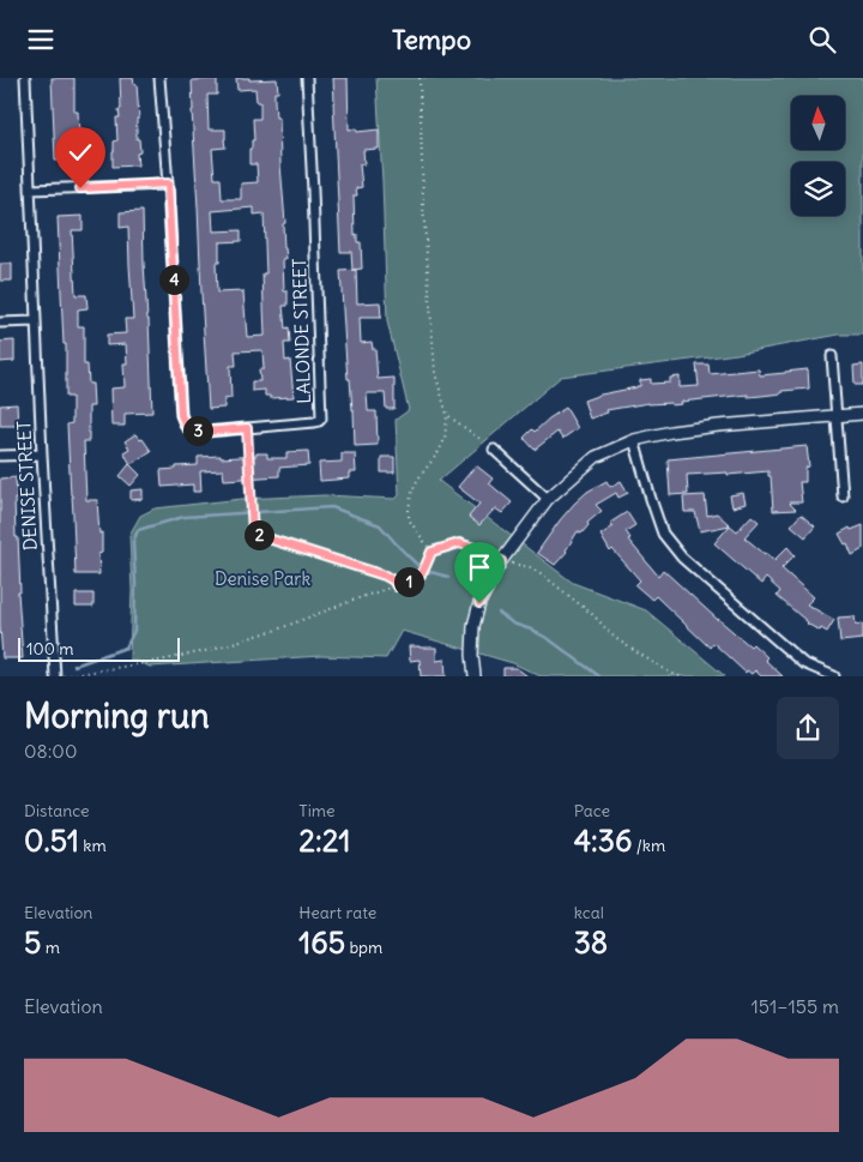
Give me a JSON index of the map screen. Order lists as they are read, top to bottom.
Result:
{
  "streets": {
    "street": ["LALONDE STREET", "DENISE STREET"]
  },
  "parks": ["Denise Park"],
  "scale_bar": "100 m",
  "north": "top",
  "page": {
    "header": "Tempo",
    "pins": [
      "4",
      "3",
      "2",
      "1"
    ],
    "scale": "100 m",
    "heading": ["Morning run", "08:00"],
    "stats": [
      ["Distance", "0.51 km"],
      ["Time", "2:21"],
      ["Pace", "4:36 /km"],
      ["Elevation", "5 m"],
      ["Heart rate", "165 bpm"],
      ["kcal", "38"]
    ],
    "chart": ["Elevation", "151–155 m"]
  }
}
